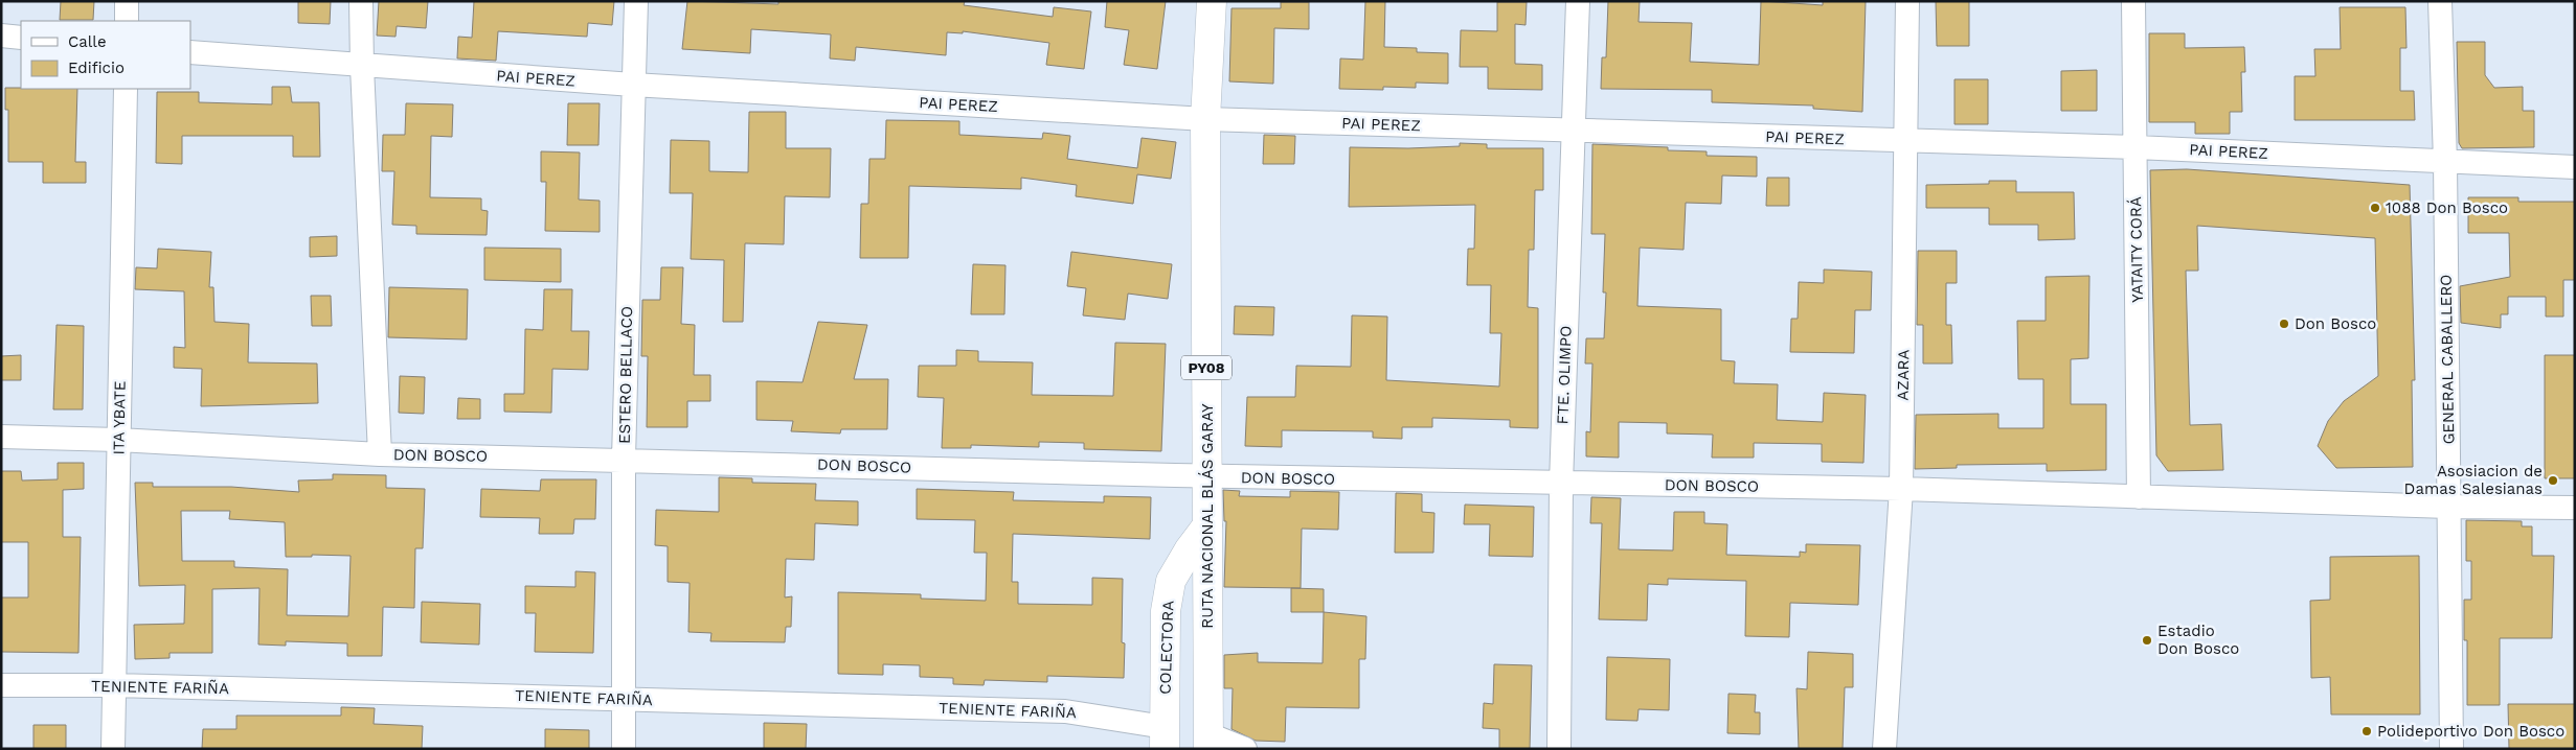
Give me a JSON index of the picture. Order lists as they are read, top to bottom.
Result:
{
  "streets": {
    "main road": ["PY08", "RUTA NACIONAL BLÁS GARAY", "COLECTORA"],
    "street": [
      "PAI PEREZ",
      "YATAITY CORÁ",
      "GENERAL CABALLERO",
      "ESTERO BELLACO",
      "FTE. OLIMPO",
      "AZARA",
      "ITA YBATE",
      "DON BOSCO",
      "TENIENTE FARIÑA"
    ]
  },
  "crossings": [
    ["PAI PEREZ", "YATAITY CORÁ"],
    ["PAI PEREZ", "GENERAL CABALLERO"],
    ["PAI PEREZ", "ESTERO BELLACO"],
    ["PAI PEREZ", "FTE. OLIMPO"],
    ["PAI PEREZ", "AZARA"],
    ["PAI PEREZ", "RUTA NACIONAL BLÁS GARAY"],
    ["YATAITY CORÁ", "DON BOSCO"],
    ["GENERAL CABALLERO", "DON BOSCO"],
    ["ESTERO BELLACO", "DON BOSCO"],
    ["ESTERO BELLACO", "TENIENTE FARIÑA"],
    ["FTE. OLIMPO", "DON BOSCO"],
    ["AZARA", "DON BOSCO"],
    ["ITA YBATE", "DON BOSCO"],
    ["ITA YBATE", "TENIENTE FARIÑA"],
    ["DON BOSCO", "RUTA NACIONAL BLÁS GARAY"],
    ["RUTA NACIONAL BLÁS GARAY", "COLECTORA"],
    ["COLECTORA", "TENIENTE FARIÑA"]
  ],
  "places": [
    "1088 Don Bosco",
    "Don Bosco",
    "Asosiacion de Damas Salesianas",
    "Estadio Don Bosco",
    "Polideportivo Don Bosco"
  ],
  "legend": ["Calle", "Edificio"]
}
